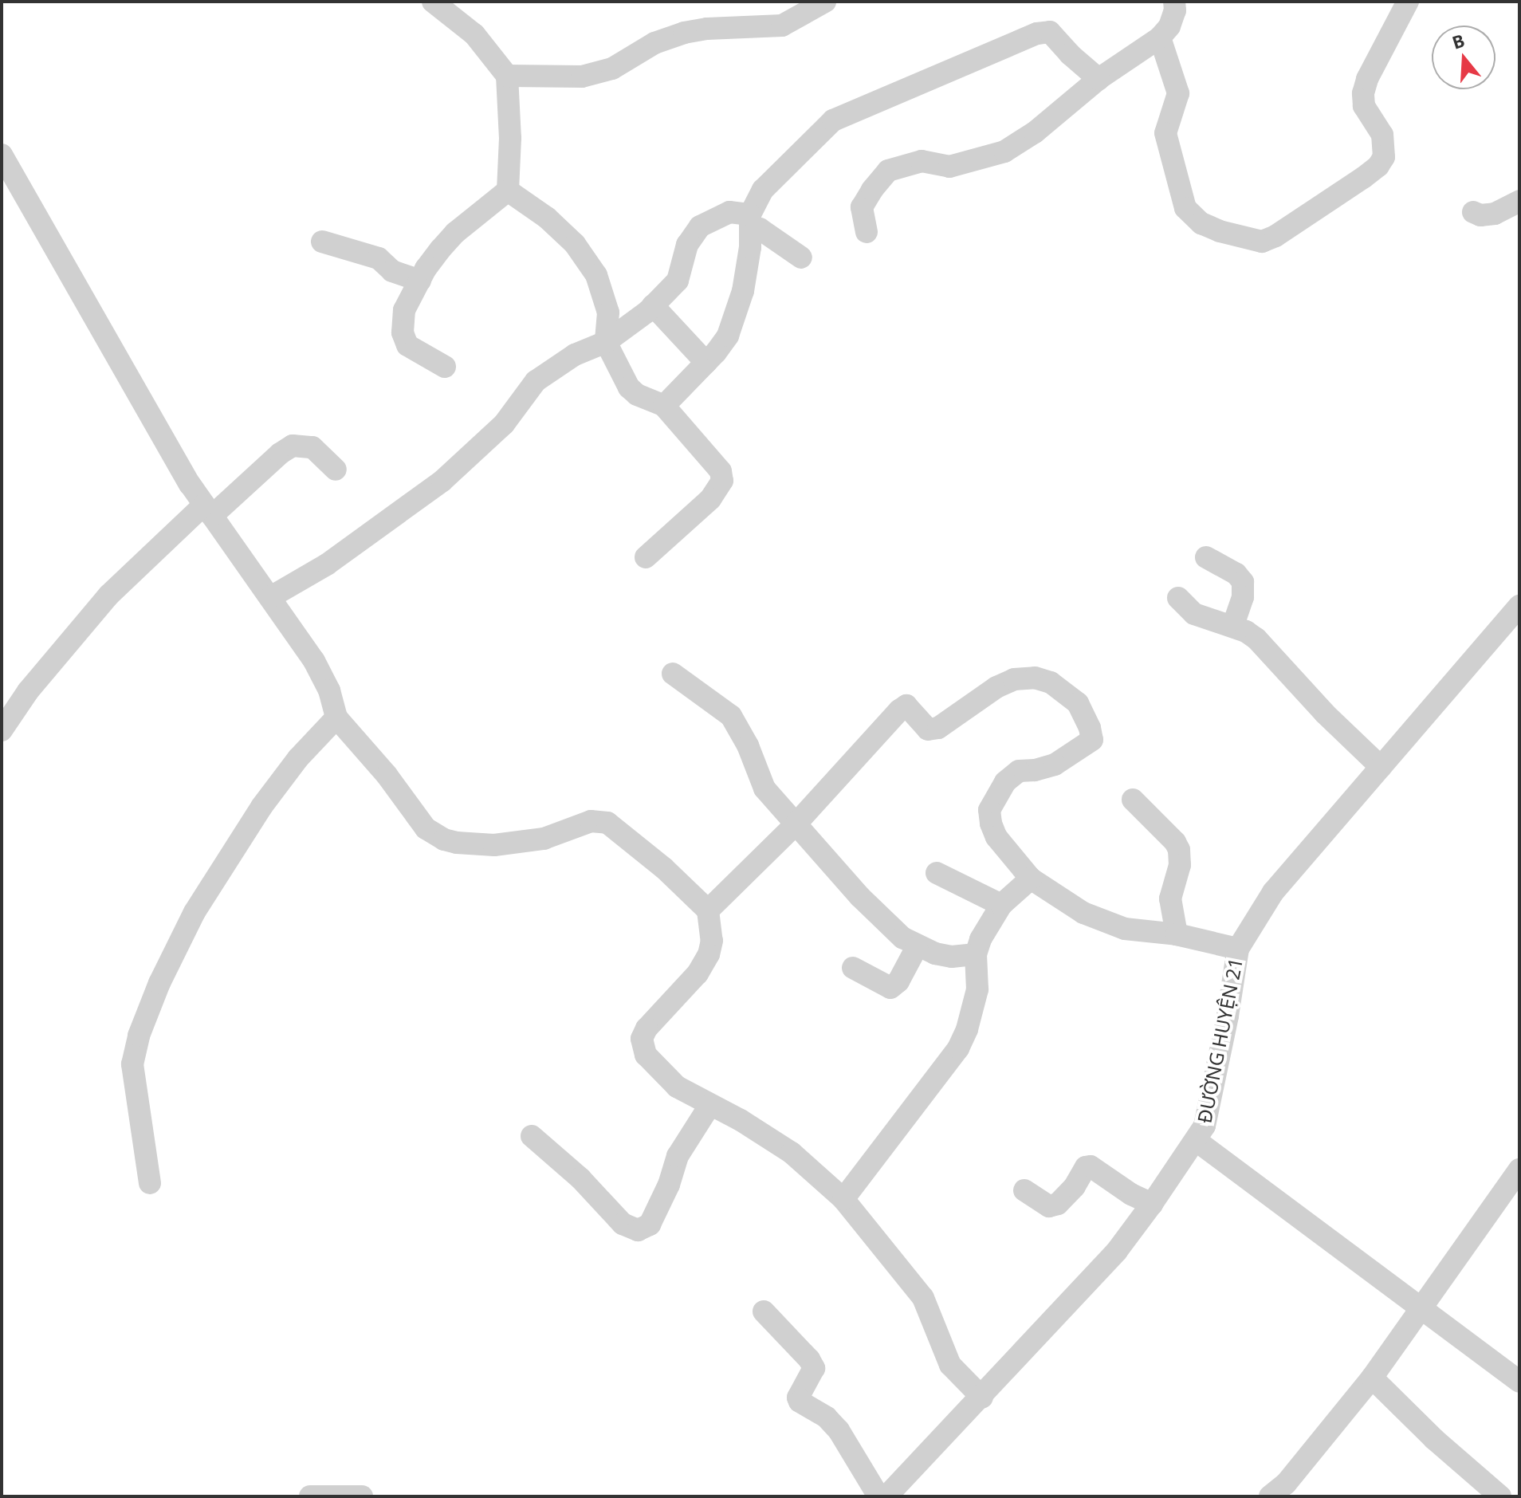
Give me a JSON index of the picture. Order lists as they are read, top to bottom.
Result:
{
  "streets": {
    "street": ["ĐƯỜNG HUYỆN 21"]
  },
  "north": "top"
}
